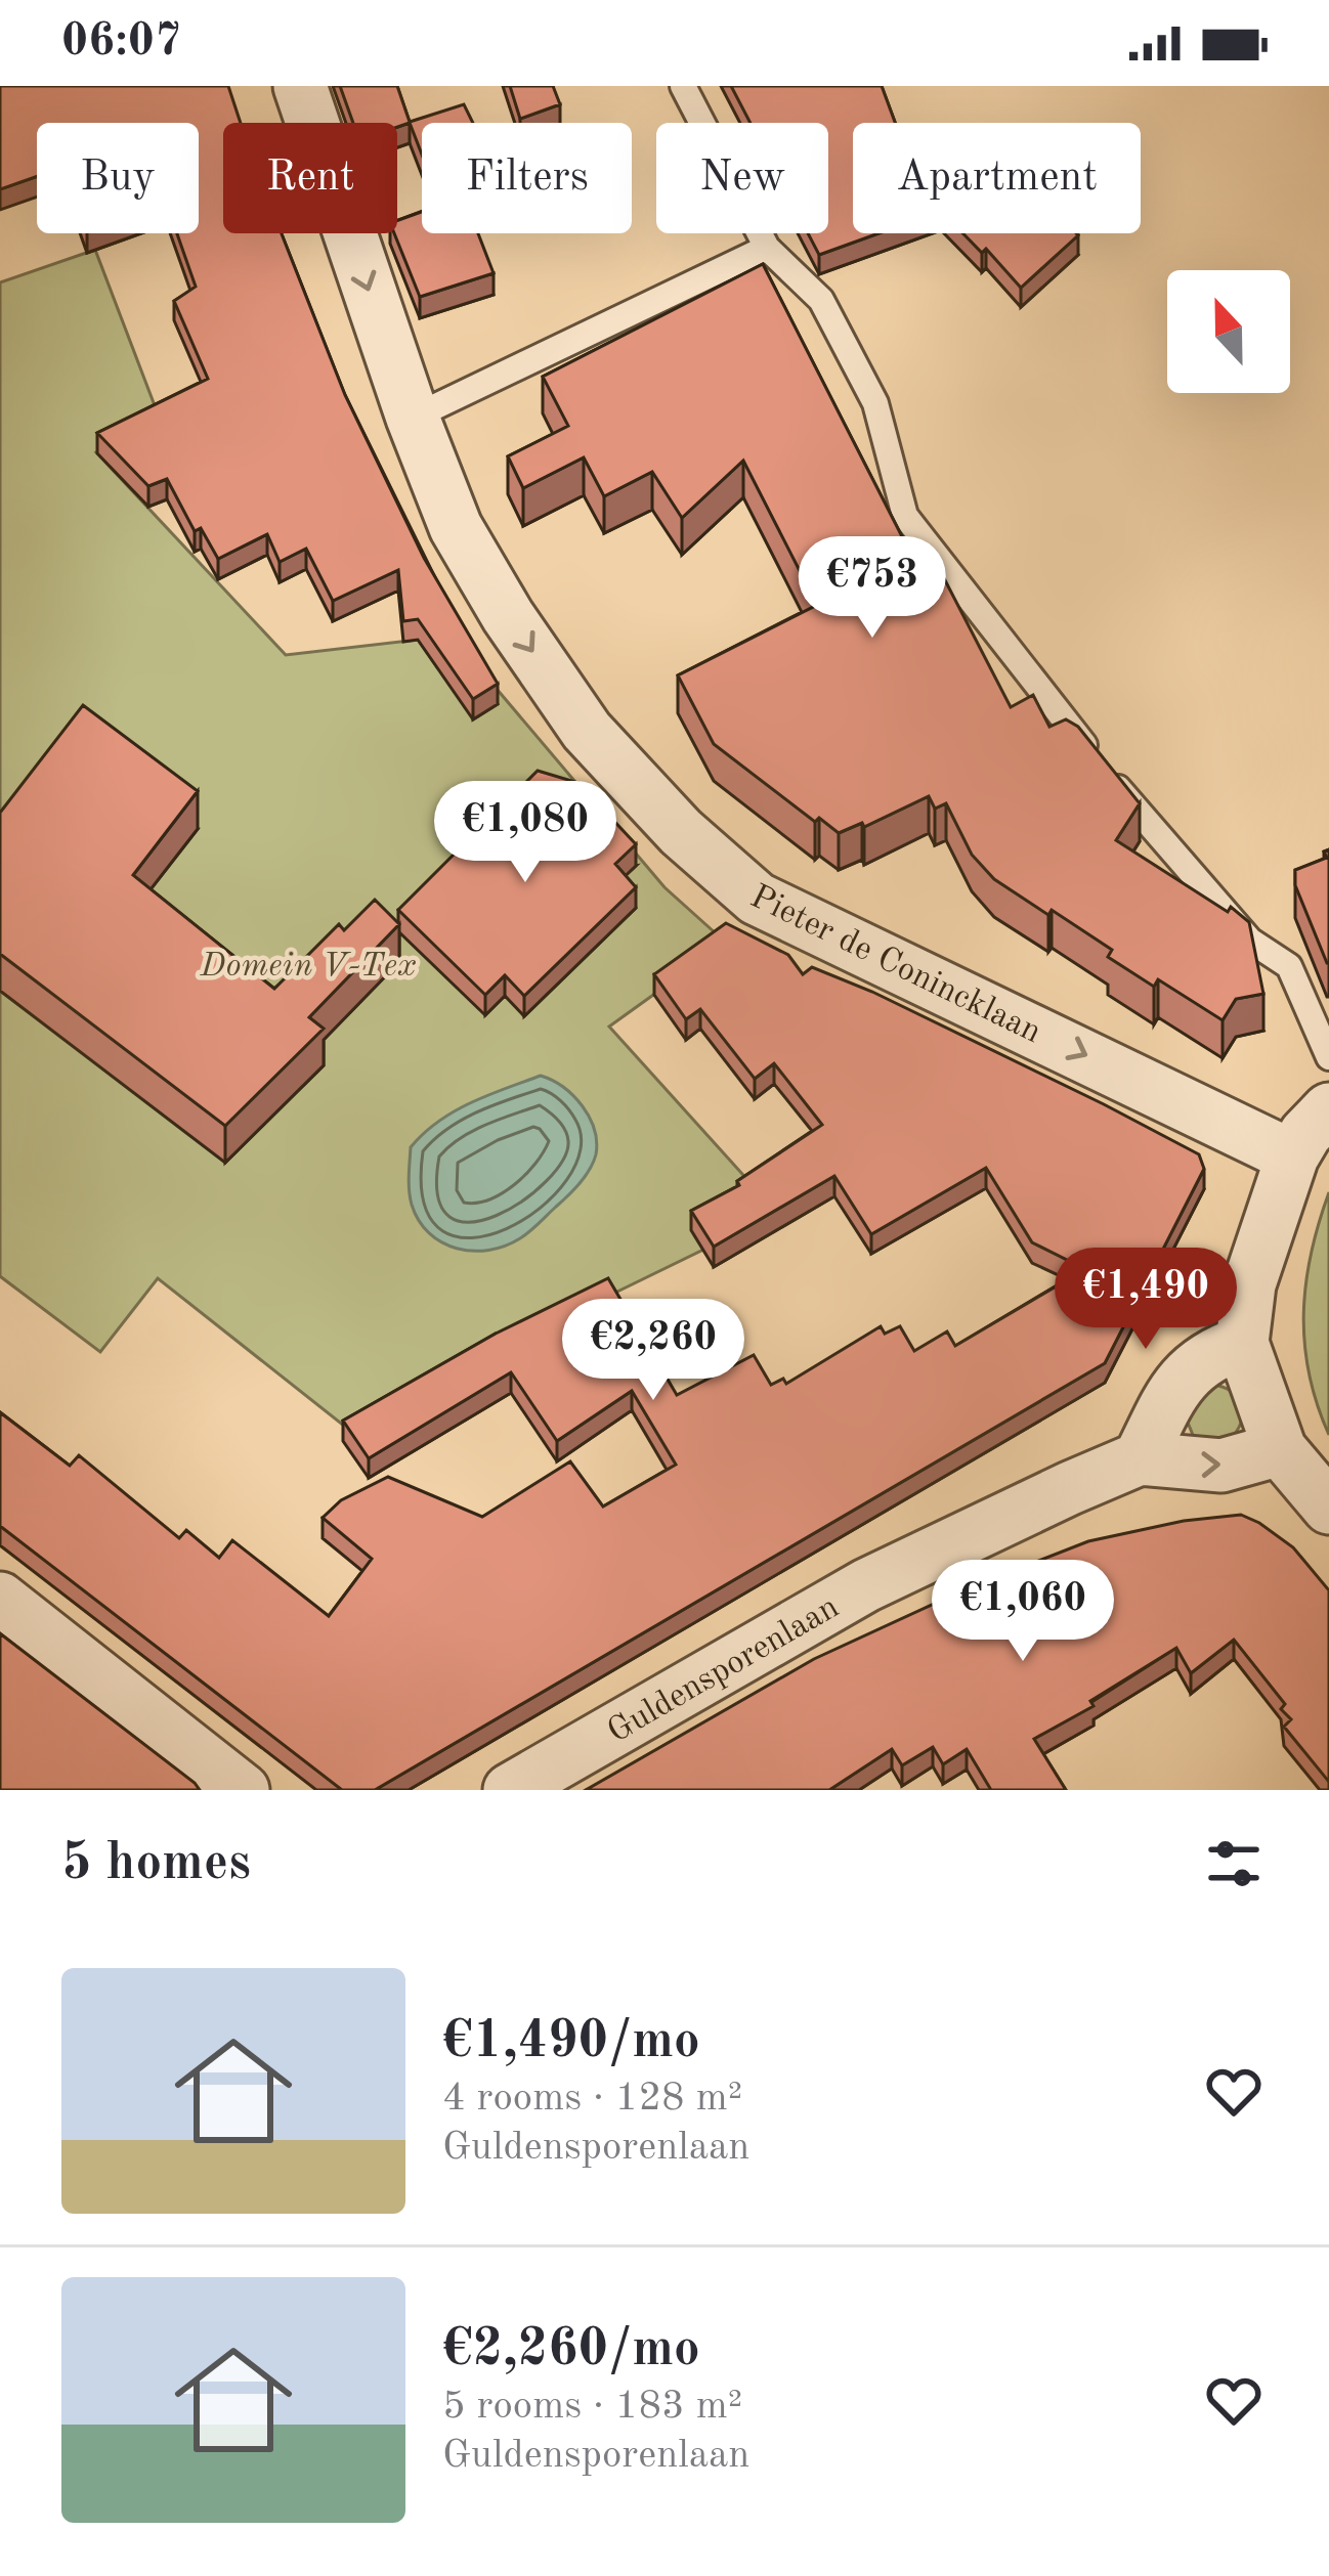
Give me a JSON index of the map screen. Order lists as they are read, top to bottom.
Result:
{
  "streets": {
    "street": ["Pieter de Conincklaan", "Guldensporenlaan"]
  },
  "one_way": ["Pieter de Conincklaan"],
  "parks": ["Domein V-Tex"],
  "north": "top",
  "page": {
    "status": "06:07",
    "chip": [
      "Buy",
      "Rent",
      "Filters",
      "New",
      "Apartment"
    ],
    "price": [
      "€753",
      "€1,080",
      "€1,490",
      "€2,260",
      "€1,060"
    ],
    "heading": "5 homes",
    "list": [
      {
        "name": "€1,490/mo",
        "note": "4 rooms · 128 m² · Guldensporenlaan"
      },
      {
        "name": "€2,260/mo",
        "note": "5 rooms · 183 m² · Guldensporenlaan"
      }
    ]
  }
}
